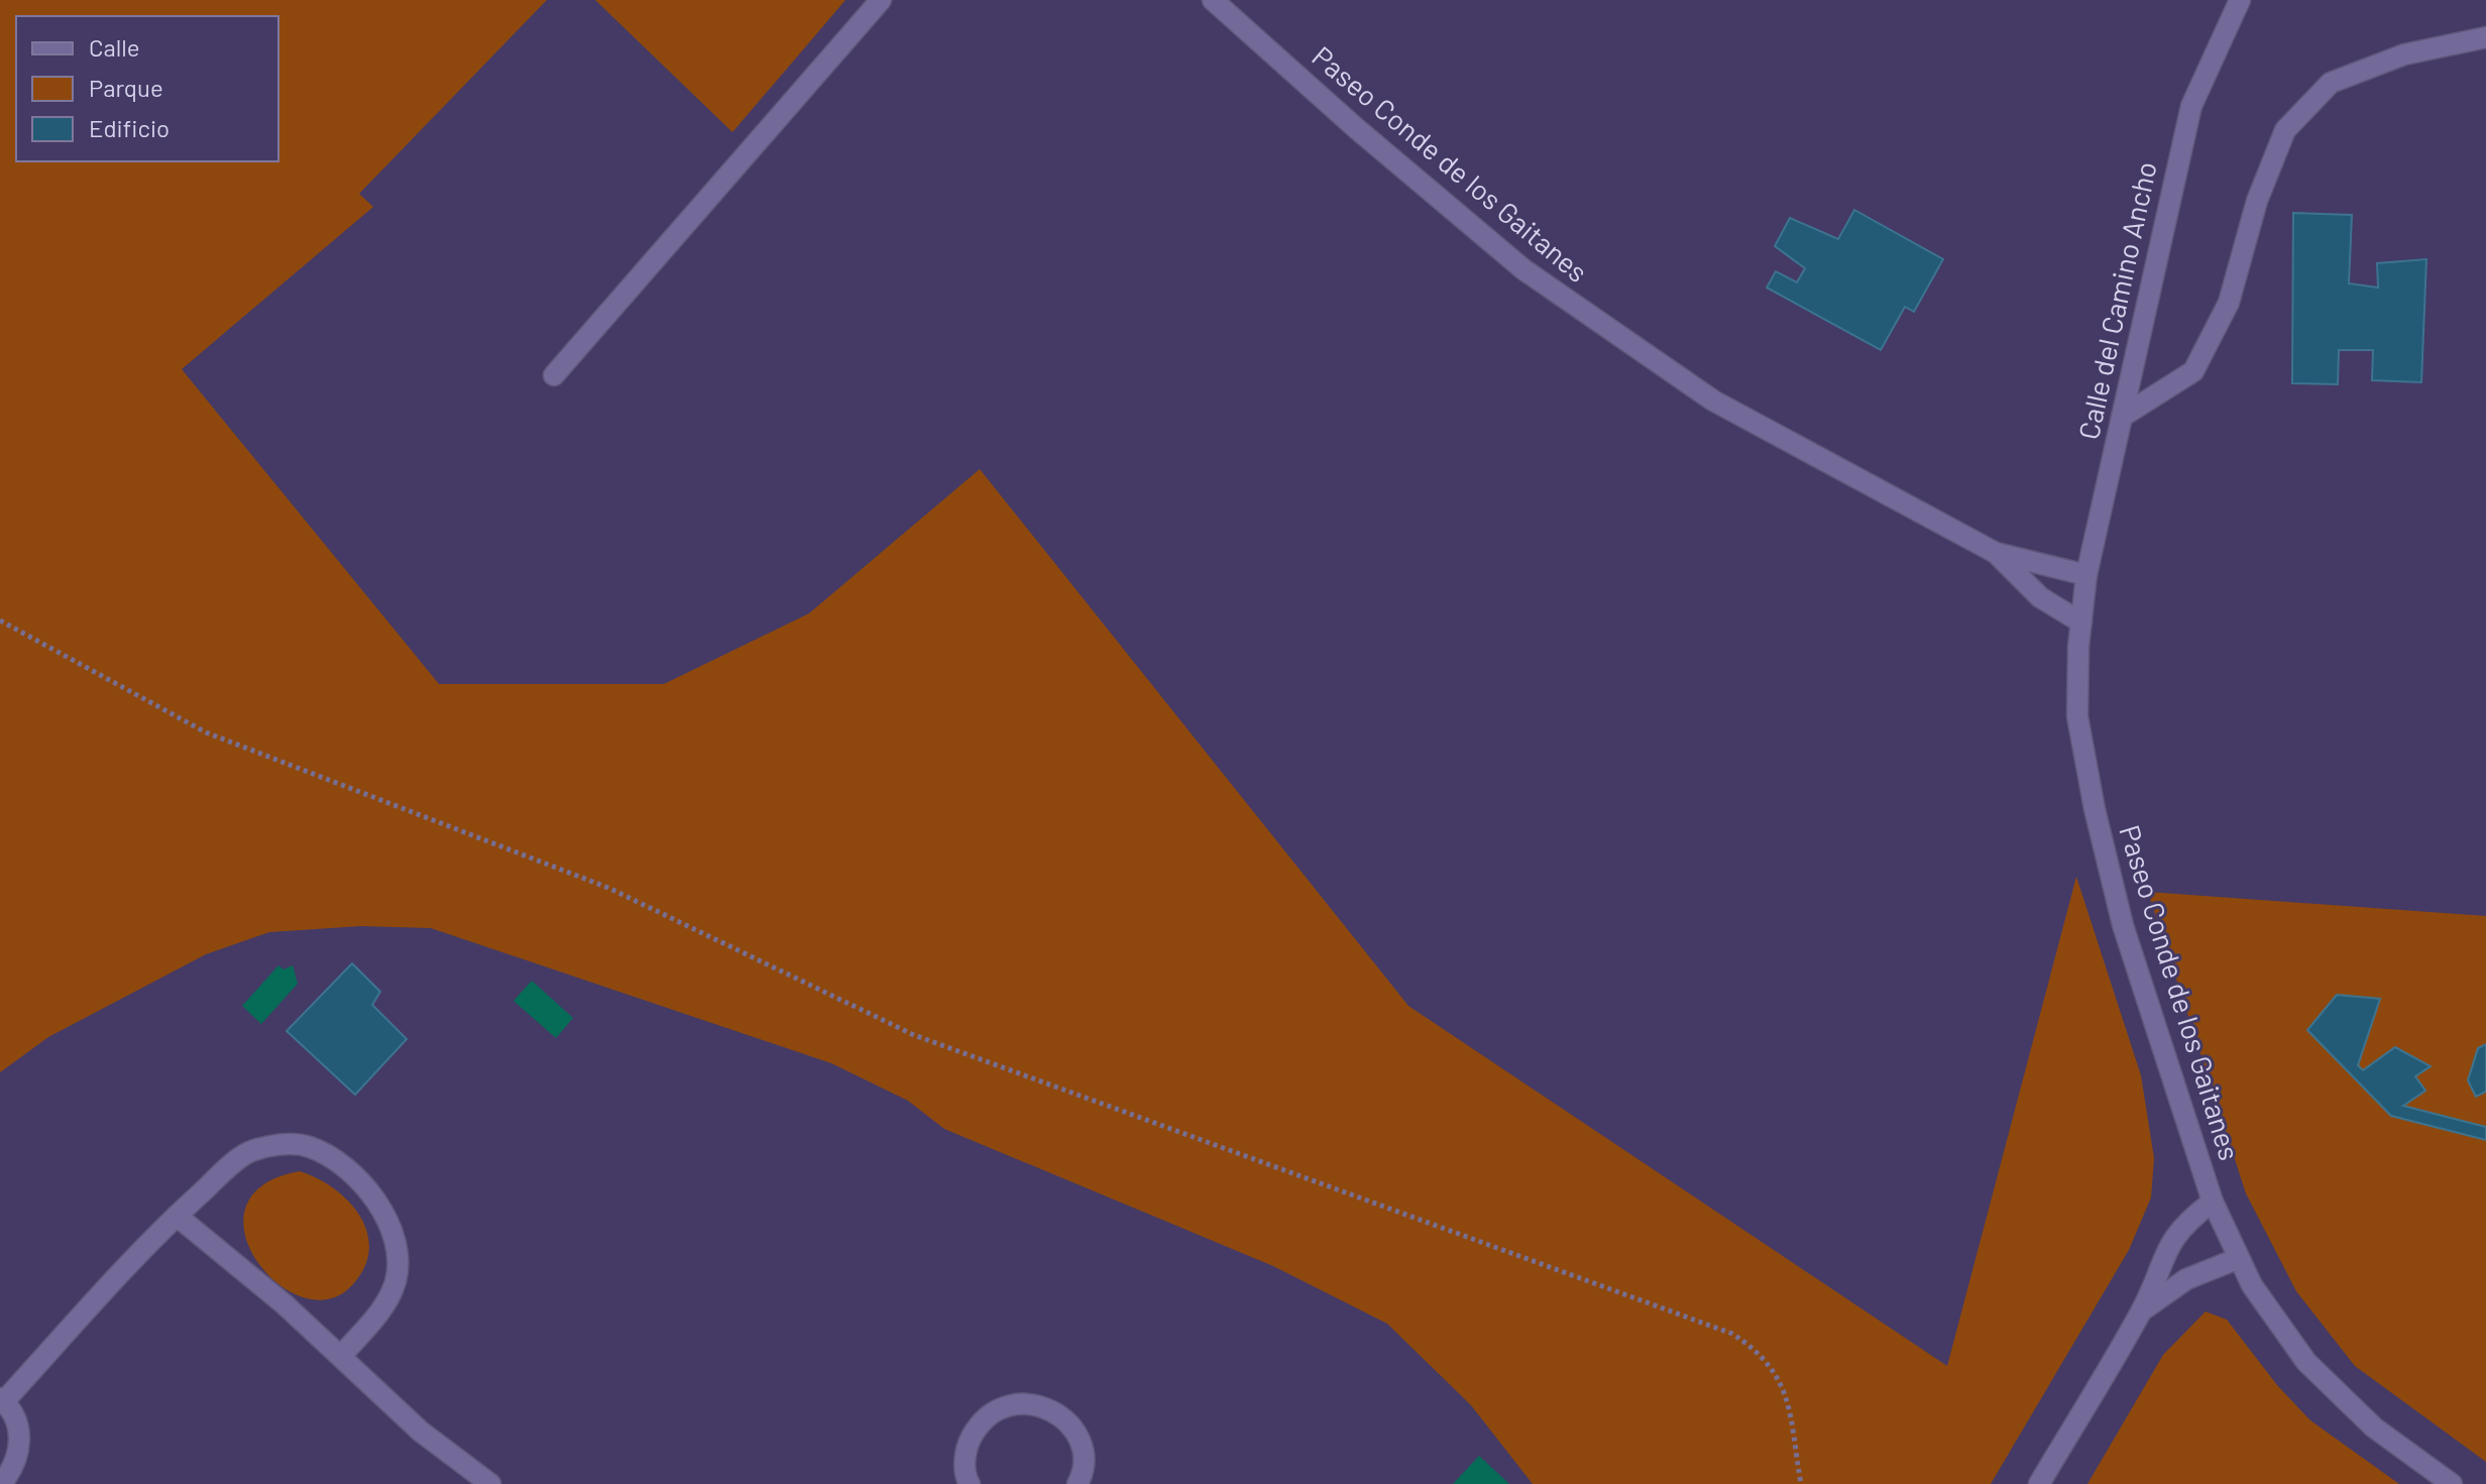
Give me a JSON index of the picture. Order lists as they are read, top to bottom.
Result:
{
  "streets": {
    "street": ["Paseo Conde de los Gaitanes", "Calle del Camino Ancho"]
  },
  "crossings": [
    ["Paseo Conde de los Gaitanes", "Calle del Camino Ancho"]
  ],
  "legend": ["Calle", "Parque", "Edificio"]
}
